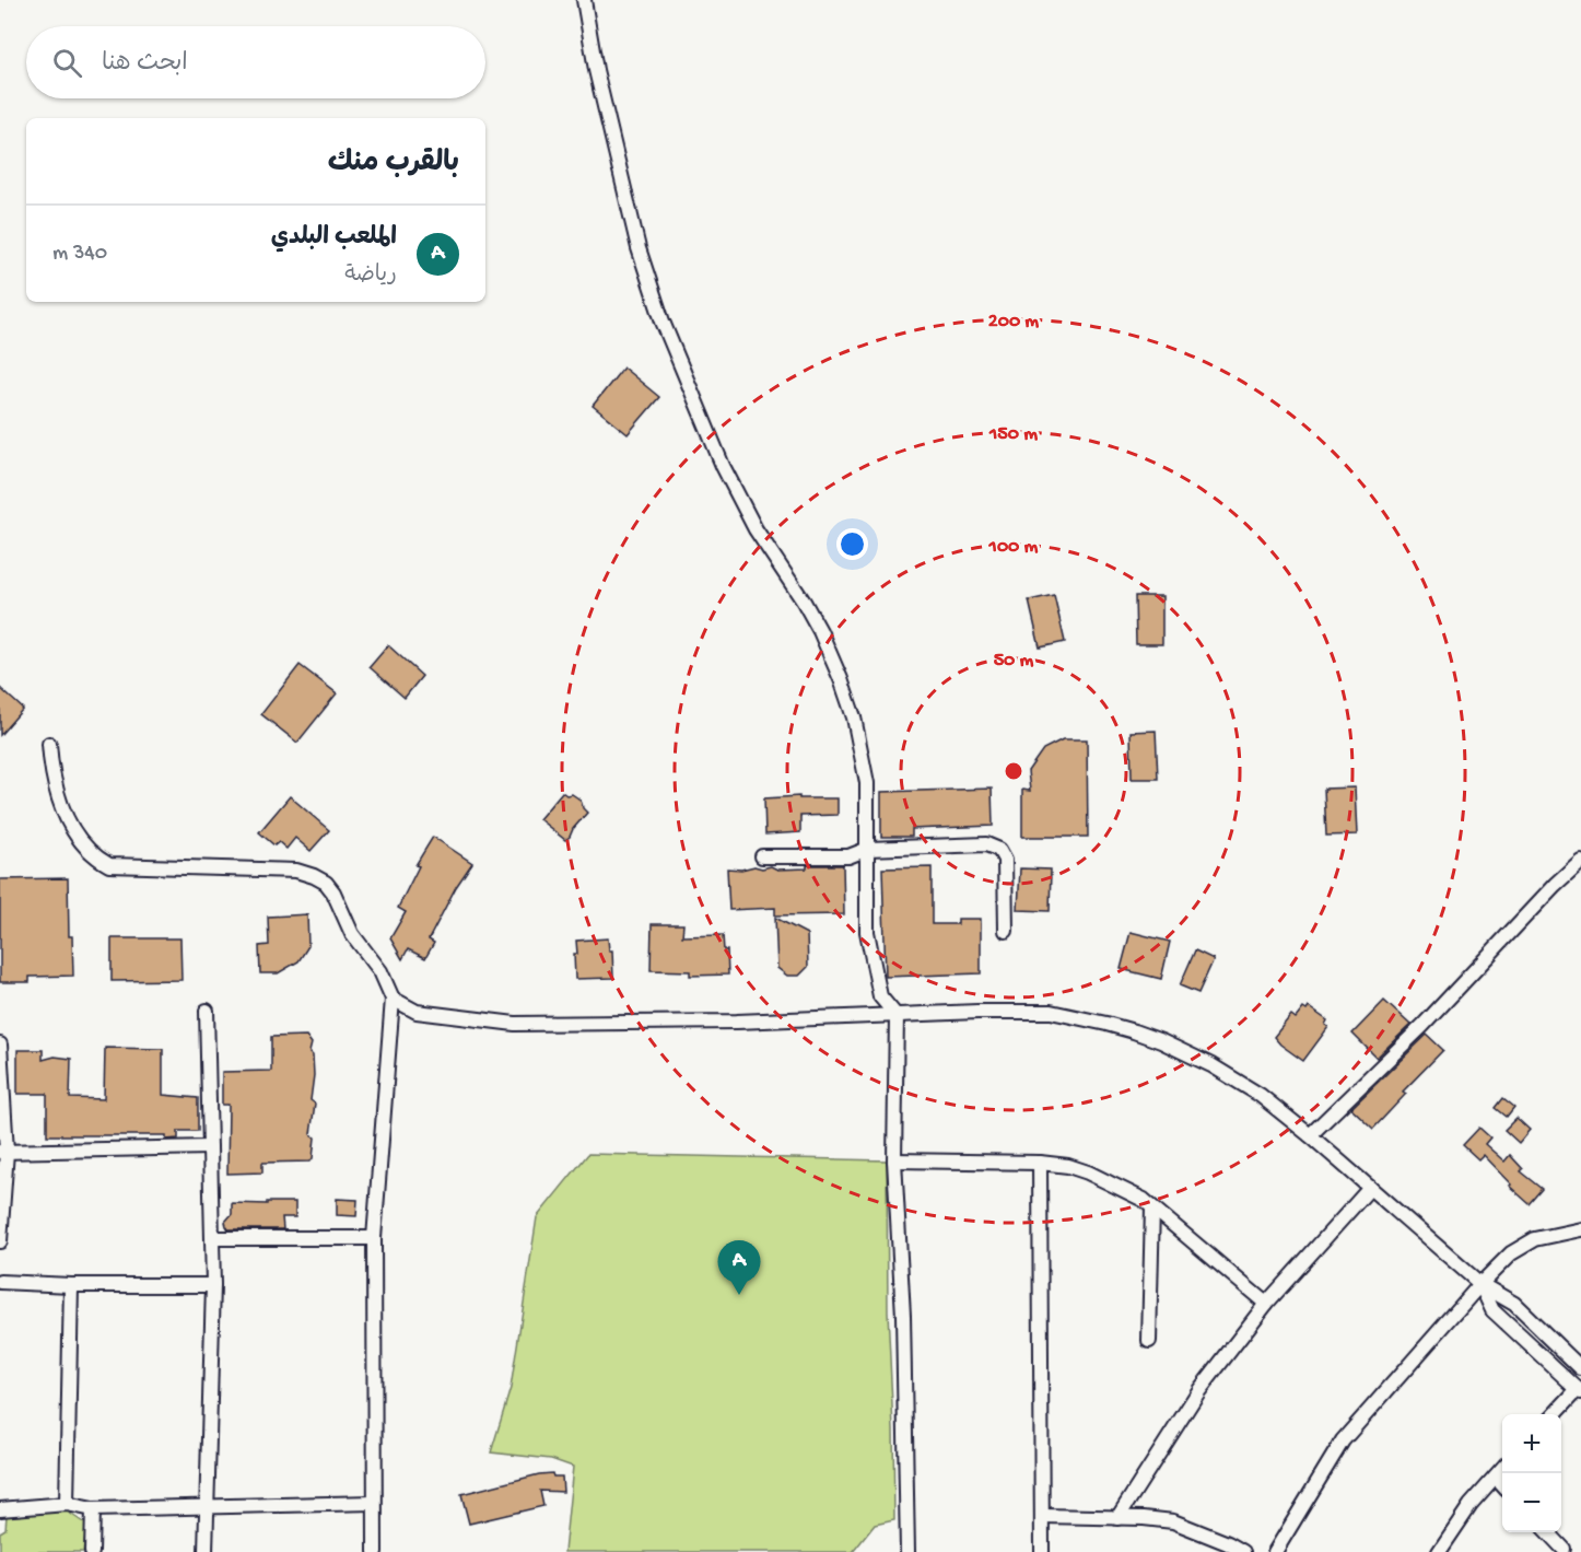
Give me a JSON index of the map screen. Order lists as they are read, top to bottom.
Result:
{
  "page": {
    "search": "ابحث هنا",
    "heading": "بالقرب منك",
    "list": [
      {
        "mark": "A",
        "name": "الملعب البلدي",
        "note": "رياضة",
        "value": "340 m"
      }
    ],
    "pins": "A",
    "map_buttons": ["+", "−"]
  },
  "rings": [
    "200 m",
    "150 m",
    "100 m",
    "50 m"
  ]
}
